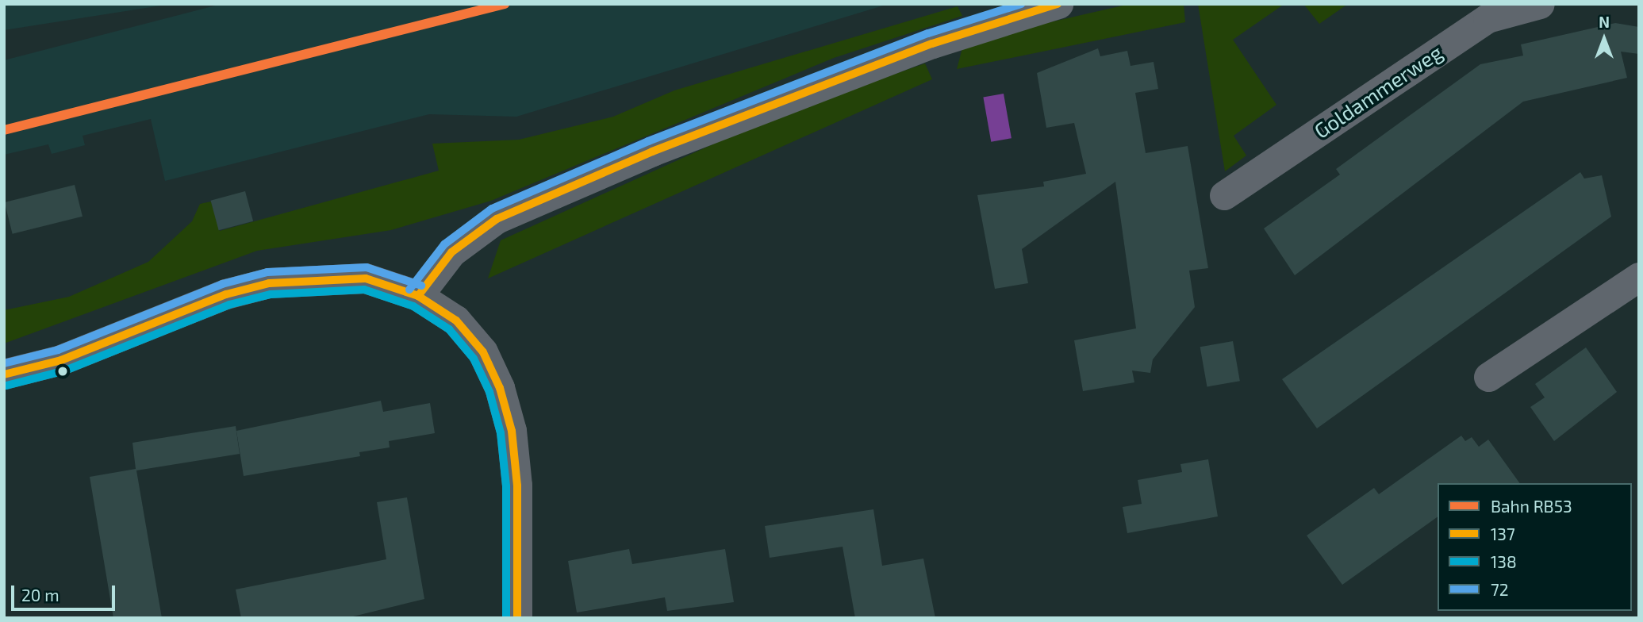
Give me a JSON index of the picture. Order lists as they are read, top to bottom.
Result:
{
  "streets": {
    "street": ["Goldammerweg"]
  },
  "lines": [
    "rail line RB53",
    "transit line 137",
    "transit line 72",
    "transit line 138"
  ],
  "legend": [
    "Bahn RB53",
    "137",
    "138",
    "72"
  ],
  "scale_bar": "20 m",
  "north": "top"
}
